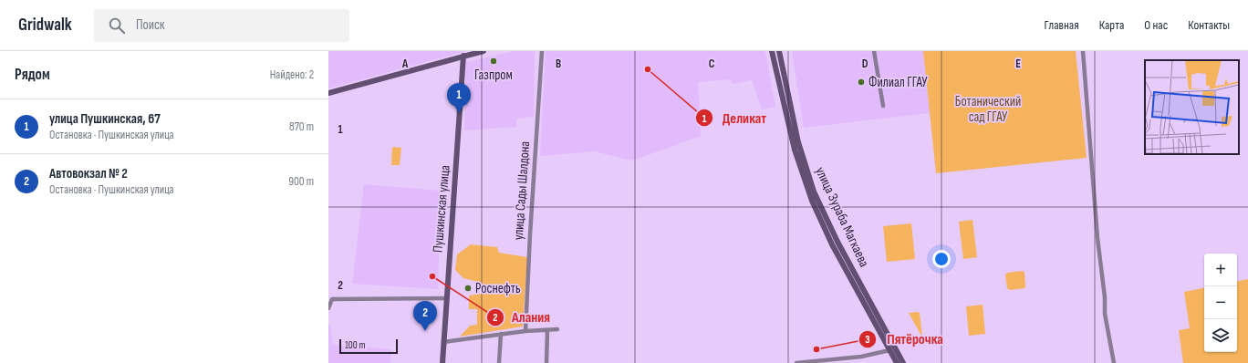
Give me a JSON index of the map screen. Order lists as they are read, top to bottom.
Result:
{
  "streets": {
    "main road": ["Пушкинская улица", "улица Зураба Магкаева"],
    "street": ["улица Сады Шалдона"]
  },
  "parks": ["Ботанический сад ГГАУ"],
  "places": [
    "Газпром",
    "Деликат",
    "Филиал ГГАУ",
    "Алания",
    "Роснефть",
    "Пятёрочка"
  ],
  "scale_bar": "100 m",
  "page": {
    "header": "Gridwalk",
    "search": "Поиск",
    "nav": [
      "Главная",
      "Карта",
      "О нас",
      "Контакты"
    ],
    "heading": ["Рядом", "Найдено: 2"],
    "pins": ["1", "2"],
    "list": [
      {
        "mark": "1",
        "name": "улица Пушкинская, 67",
        "note": "Остановка · Пушкинская улица",
        "value": "870 m"
      },
      {
        "mark": "2",
        "name": "Автовокзал № 2",
        "note": "Остановка · Пушкинская улица",
        "value": "900 m"
      }
    ],
    "map_buttons": ["+", "−"],
    "scale": "100 m"
  },
  "grid": {
    "columns": [
      "A",
      "B",
      "C",
      "D",
      "E"
    ],
    "rows": ["1", "2"]
  }
}
